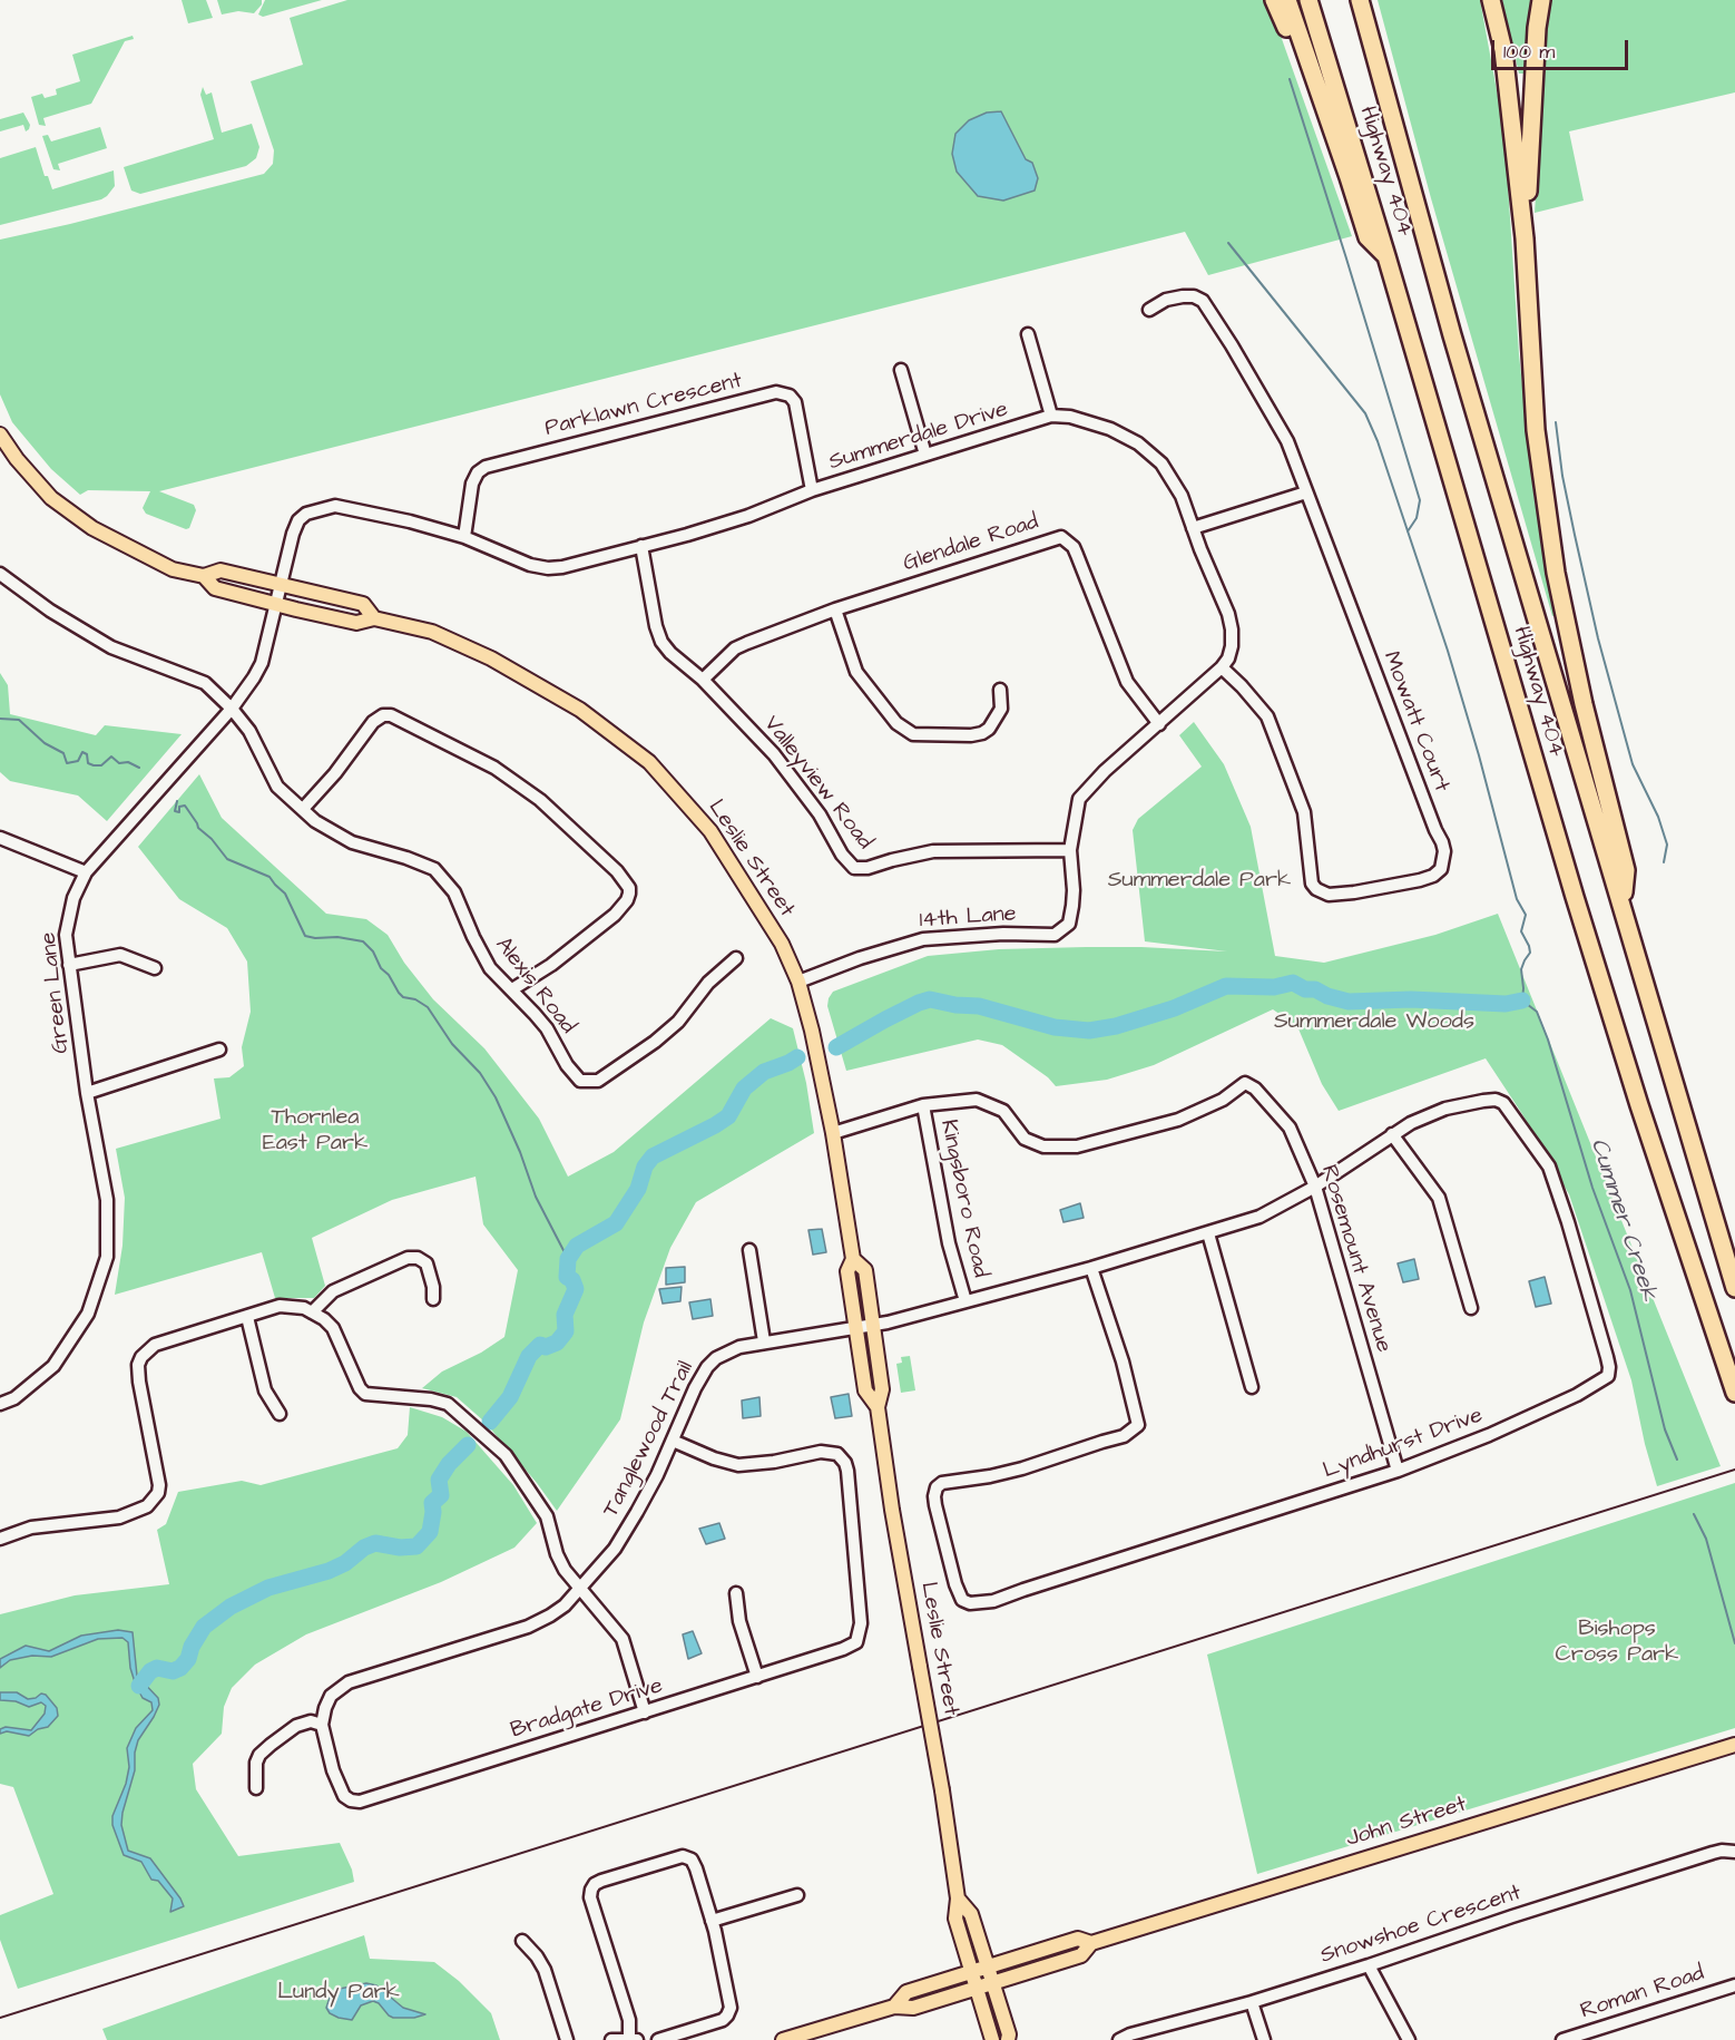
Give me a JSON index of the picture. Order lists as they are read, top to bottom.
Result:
{
  "streets": {
    "highway": ["Highway 404"],
    "main road": ["Leslie Street", "John Street"],
    "street": [
      "Parklawn Crescent",
      "Summerdale Drive",
      "Glendale Road",
      "Mowatt Court",
      "Valleyview Road",
      "14th Lane",
      "Alexis Road",
      "Green Lane",
      "Kingsboro Road",
      "Rosemount Avenue",
      "Tanglewood Trail",
      "Lyndhurst Drive",
      "Bradgate Drive",
      "Snowshoe Crescent",
      "Roman Road"
    ]
  },
  "crossings": [
    ["Parklawn Crescent", "Summerdale Drive"],
    ["Summerdale Drive", "Glendale Road"],
    ["Summerdale Drive", "Mowatt Court"],
    ["Summerdale Drive", "Valleyview Road"],
    ["Summerdale Drive", "Leslie Street"],
    ["Summerdale Drive", "14th Lane"],
    ["Summerdale Drive", "Green Lane"],
    ["Glendale Road", "Valleyview Road"],
    ["Valleyview Road", "14th Lane"],
    ["Leslie Street", "14th Lane"],
    ["Leslie Street", "Green Lane"],
    ["Leslie Street", "Rosemount Avenue"],
    ["Leslie Street", "Tanglewood Trail"],
    ["Leslie Street", "Lyndhurst Drive"],
    ["Leslie Street", "John Street"],
    ["Alexis Road", "Green Lane"],
    ["Kingsboro Road", "Rosemount Avenue"],
    ["Kingsboro Road", "Lyndhurst Drive"],
    ["Rosemount Avenue", "Lyndhurst Drive"],
    ["Tanglewood Trail", "Lyndhurst Drive"],
    ["Tanglewood Trail", "Bradgate Drive"]
  ],
  "water": ["Cummer Creek"],
  "parks": [
    "Summerdale Park",
    "Summerdale Woods",
    "Thornlea East Park",
    "Bishops Cross Park",
    "Lundy Park"
  ],
  "scale_bar": "100 m"
}
